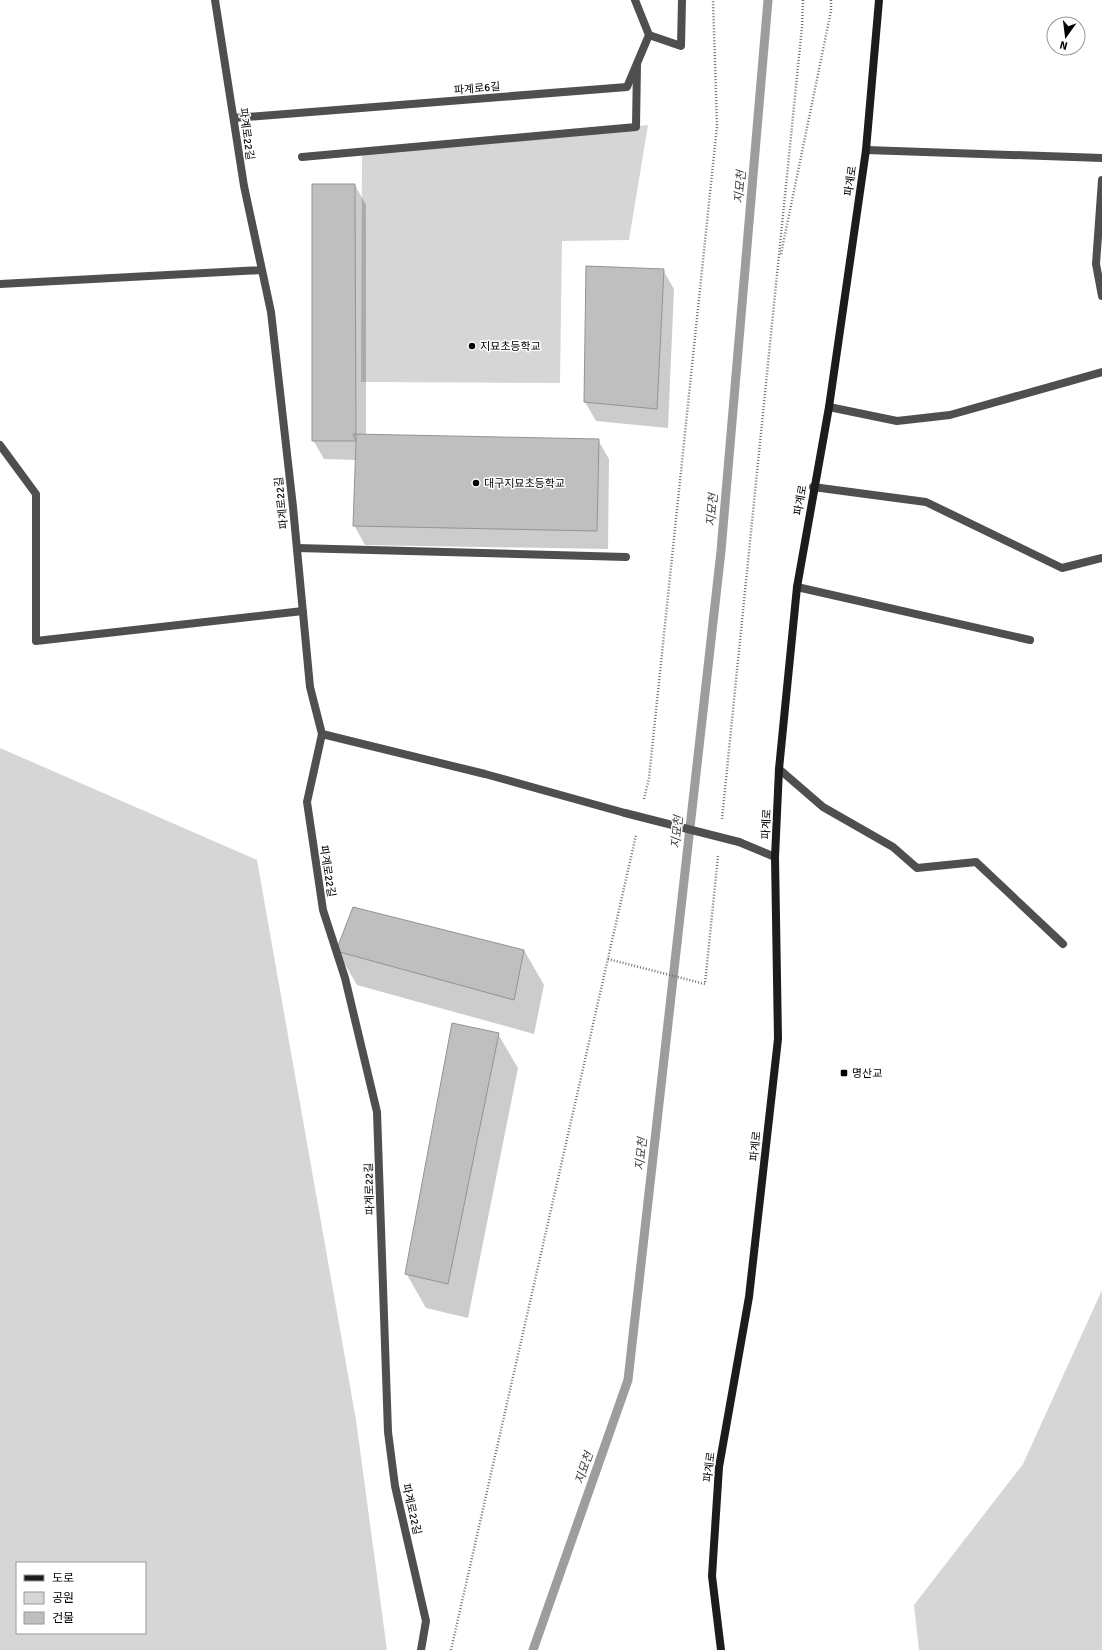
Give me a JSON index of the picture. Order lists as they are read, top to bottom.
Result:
{
  "streets": {
    "main road": ["파계로"],
    "street": ["파계로6길", "파계로22길"]
  },
  "crossings": [
    ["파계로6길", "파계로22길"]
  ],
  "water": ["지묘천"],
  "places": {
    "other": ["지묘초등학교", "대구지묘초등학교"],
    "transit": ["명산교"]
  },
  "legend": ["도로", "공원", "건물"],
  "north": "bottom"
}
